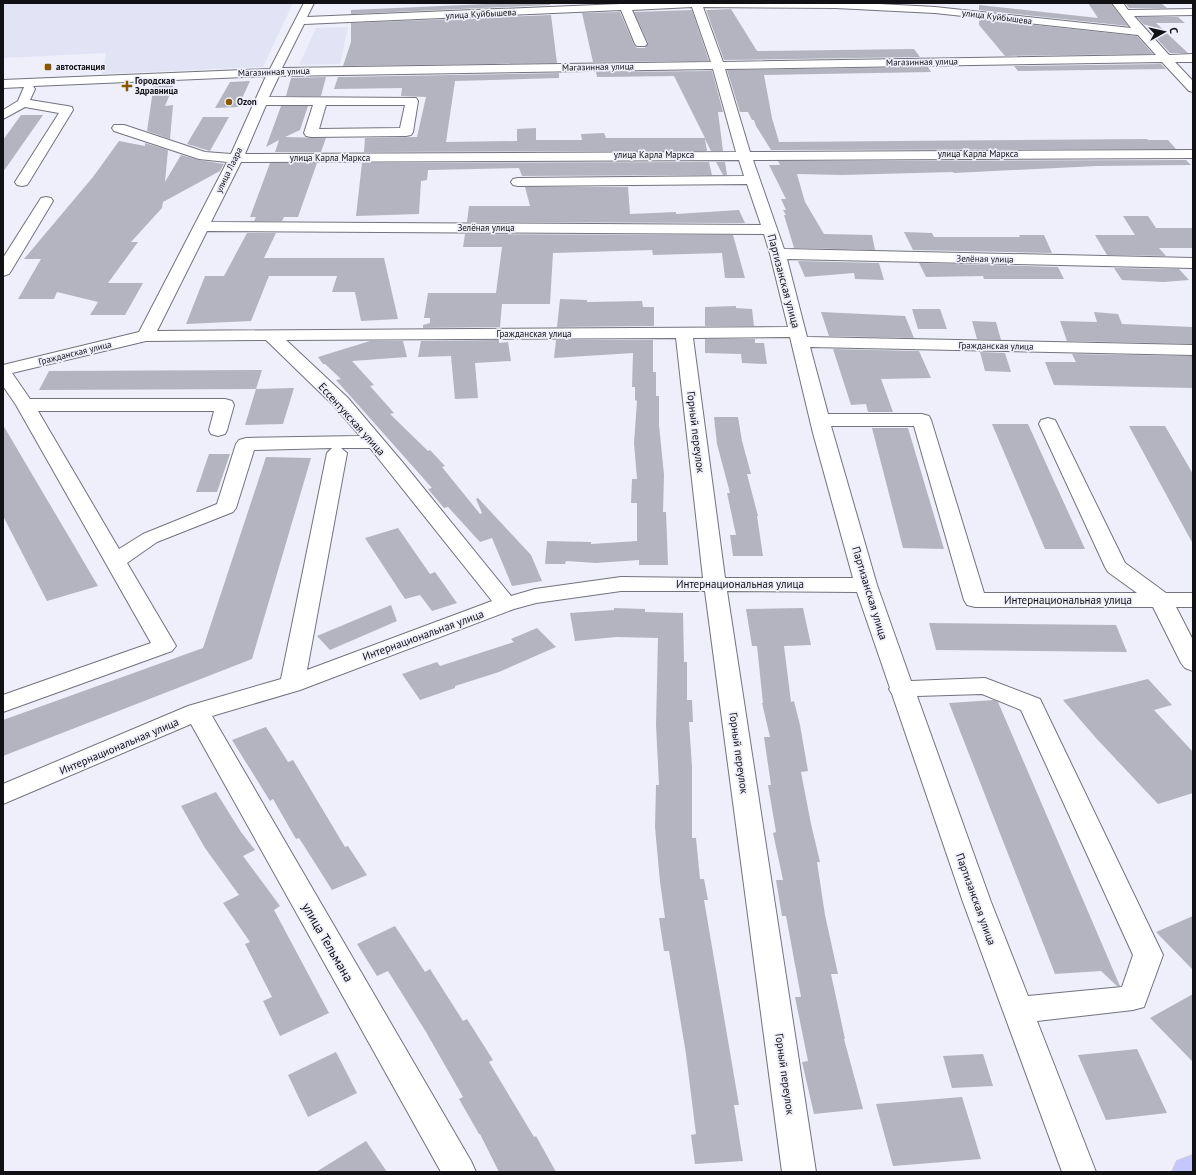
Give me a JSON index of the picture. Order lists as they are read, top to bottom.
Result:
{
  "streets": {
    "street": [
      "улица Куйбышева",
      "Магазинная улица",
      "улица Карла Маркса",
      "улица Лаара",
      "Зелёная улица",
      "Партизанская улица",
      "Гражданская улица",
      "Ессентукская улица",
      "Горный переулок",
      "Интернациональная улица",
      "улица Тельмана"
    ]
  },
  "crossings": [
    ["улица Куйбышева", "улица Лаара"],
    ["улица Куйбышева", "Партизанская улица"],
    ["Магазинная улица", "улица Лаара"],
    ["Магазинная улица", "Партизанская улица"],
    ["улица Карла Маркса", "улица Лаара"],
    ["улица Карла Маркса", "Партизанская улица"],
    ["улица Лаара", "Зелёная улица"],
    ["улица Лаара", "Гражданская улица"],
    ["Зелёная улица", "Партизанская улица"],
    ["Партизанская улица", "Гражданская улица"],
    ["Партизанская улица", "Интернациональная улица"],
    ["Гражданская улица", "Ессентукская улица"],
    ["Гражданская улица", "Горный переулок"],
    ["Ессентукская улица", "Интернациональная улица"],
    ["Горный переулок", "Интернациональная улица"],
    ["Интернациональная улица", "улица Тельмана"]
  ],
  "places": {
    "transit": ["автостанция"],
    "health": ["Городская Здравница"],
    "other": ["Ozon"]
  },
  "north": "right"
}
